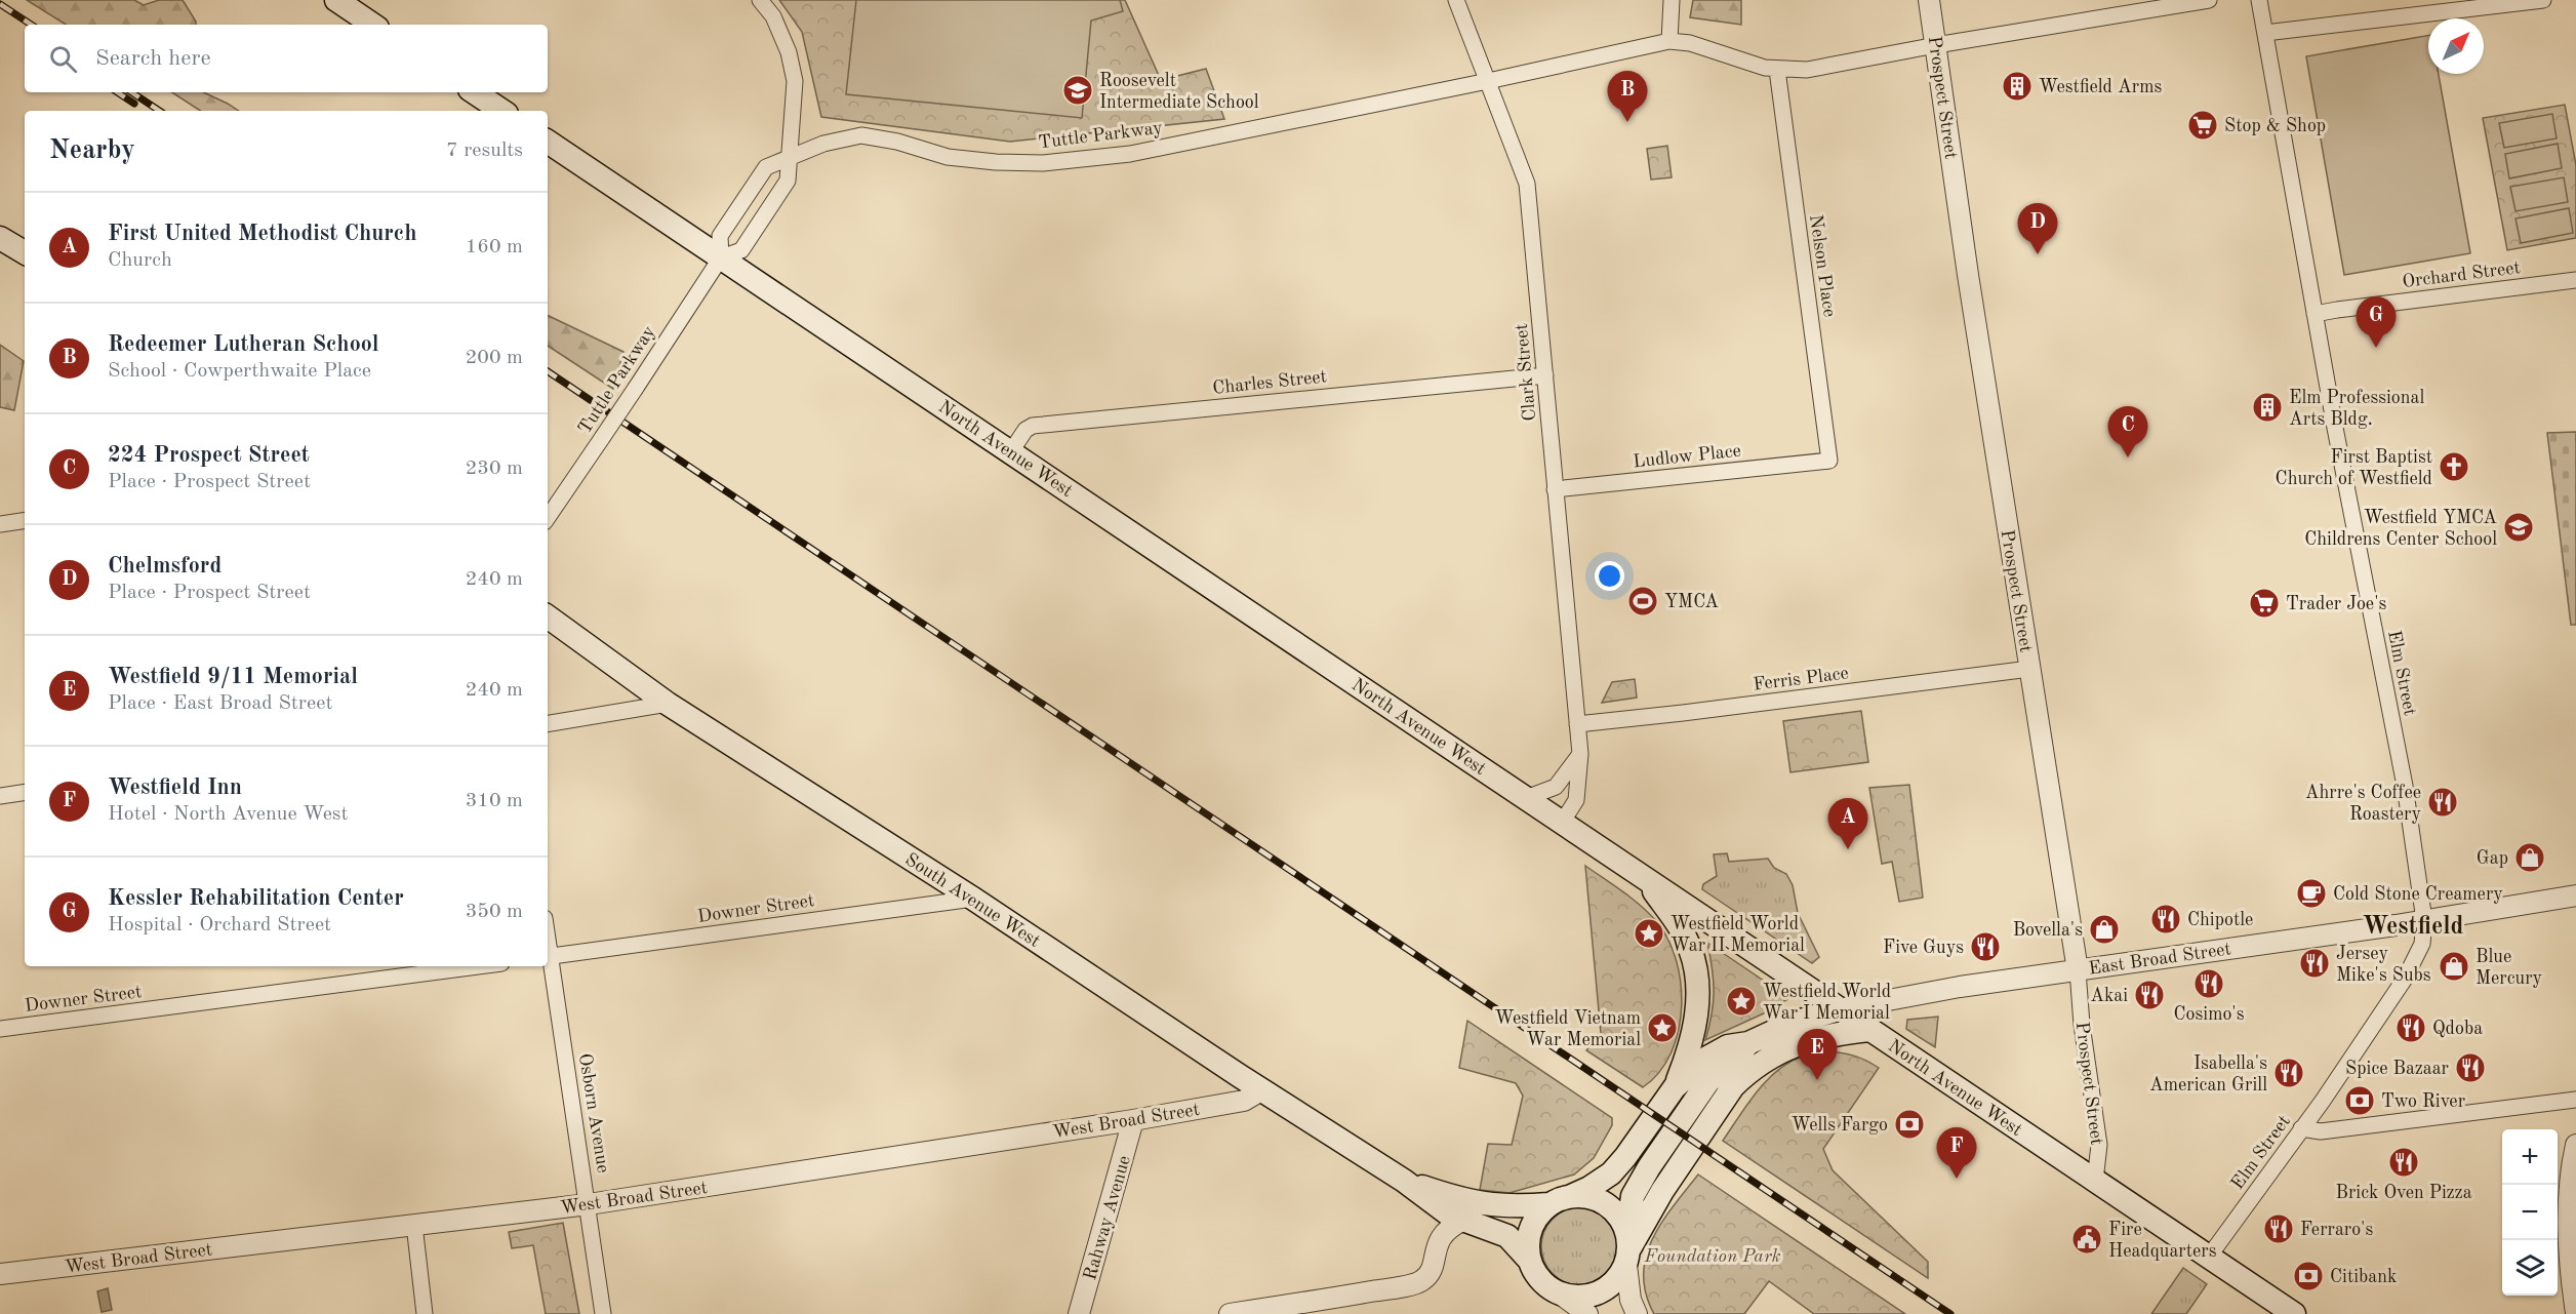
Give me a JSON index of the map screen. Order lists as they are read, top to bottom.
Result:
{
  "streets": {
    "main road": ["North Avenue West", "South Avenue West", "East Broad Street"],
    "street": [
      "Prospect Street",
      "Tuttle Parkway",
      "Nelson Place",
      "Orchard Street",
      "Clark Street",
      "Charles Street",
      "Ludlow Place",
      "Elm Street",
      "Ferris Place",
      "Downer Street",
      "Osborn Avenue",
      "West Broad Street",
      "Rahway Avenue"
    ]
  },
  "crossings": [
    ["Prospect Street", "North Avenue West"],
    ["Prospect Street", "Ferris Place"],
    ["Prospect Street", "East Broad Street"],
    ["Tuttle Parkway", "Clark Street"],
    ["Tuttle Parkway", "North Avenue West"],
    ["Nelson Place", "Ludlow Place"],
    ["Orchard Street", "Elm Street"],
    ["Clark Street", "Charles Street"],
    ["Clark Street", "North Avenue West"],
    ["Clark Street", "Ludlow Place"],
    ["Clark Street", "Ferris Place"],
    ["Charles Street", "North Avenue West"],
    ["North Avenue West", "Elm Street"],
    ["North Avenue West", "East Broad Street"],
    ["Elm Street", "East Broad Street"],
    ["South Avenue West", "Downer Street"],
    ["South Avenue West", "East Broad Street"],
    ["South Avenue West", "West Broad Street"],
    ["Downer Street", "Osborn Avenue"],
    ["Osborn Avenue", "West Broad Street"],
    ["West Broad Street", "Rahway Avenue"]
  ],
  "districts": ["Westfield"],
  "parks": ["Foundation Park"],
  "places": {
    "building": ["Westfield Arms", "Elm Professional Arts Bldg."],
    "school or university": ["Roosevelt Intermediate School", "Westfield YMCA Childrens Center School"],
    "supermarket": ["Stop & Shop", "Trader Joe's"],
    "church": ["First Baptist Church of Westfield"],
    "sports": ["YMCA"],
    "restaurant": [
      "Ahrre's Coffee Roastery",
      "Chipotle",
      "Five Guys",
      "Jersey Mike's Subs",
      "Cosimo's",
      "Akai",
      "Qdoba",
      "Spice Bazaar",
      "Isabella's American Grill",
      "Brick Oven Pizza",
      "Ferraro's"
    ],
    "shop": ["Gap", "Bovella's", "Blue Mercury"],
    "cafe": ["Cold Stone Creamery"],
    "place": ["Westfield World War II Memorial", "Westfield World War I Memorial", "Westfield Vietnam War Memorial"],
    "bank": ["Two River", "Wells Fargo", "Citibank"],
    "public building": ["Fire Headquarters"]
  },
  "north": "top right",
  "page": {
    "search": "Search here",
    "pins": [
      "B",
      "D",
      "G",
      "C",
      "A",
      "E",
      "F"
    ],
    "heading": ["Nearby", "7 results"],
    "list": [
      {
        "mark": "A",
        "name": "First United Methodist Church",
        "note": "Church",
        "value": "160 m"
      },
      {
        "mark": "B",
        "name": "Redeemer Lutheran School",
        "note": "School · Cowperthwaite Place",
        "value": "200 m"
      },
      {
        "mark": "C",
        "name": "224 Prospect Street",
        "note": "Place · Prospect Street",
        "value": "230 m"
      },
      {
        "mark": "D",
        "name": "Chelmsford",
        "note": "Place · Prospect Street",
        "value": "240 m"
      },
      {
        "mark": "E",
        "name": "Westfield 9/11 Memorial",
        "note": "Place · East Broad Street",
        "value": "240 m"
      },
      {
        "mark": "F",
        "name": "Westfield Inn",
        "note": "Hotel · North Avenue West",
        "value": "310 m"
      },
      {
        "mark": "G",
        "name": "Kessler Rehabilitation Center",
        "note": "Hospital · Orchard Street",
        "value": "350 m"
      }
    ],
    "map_buttons": ["+", "−"]
  }
}
